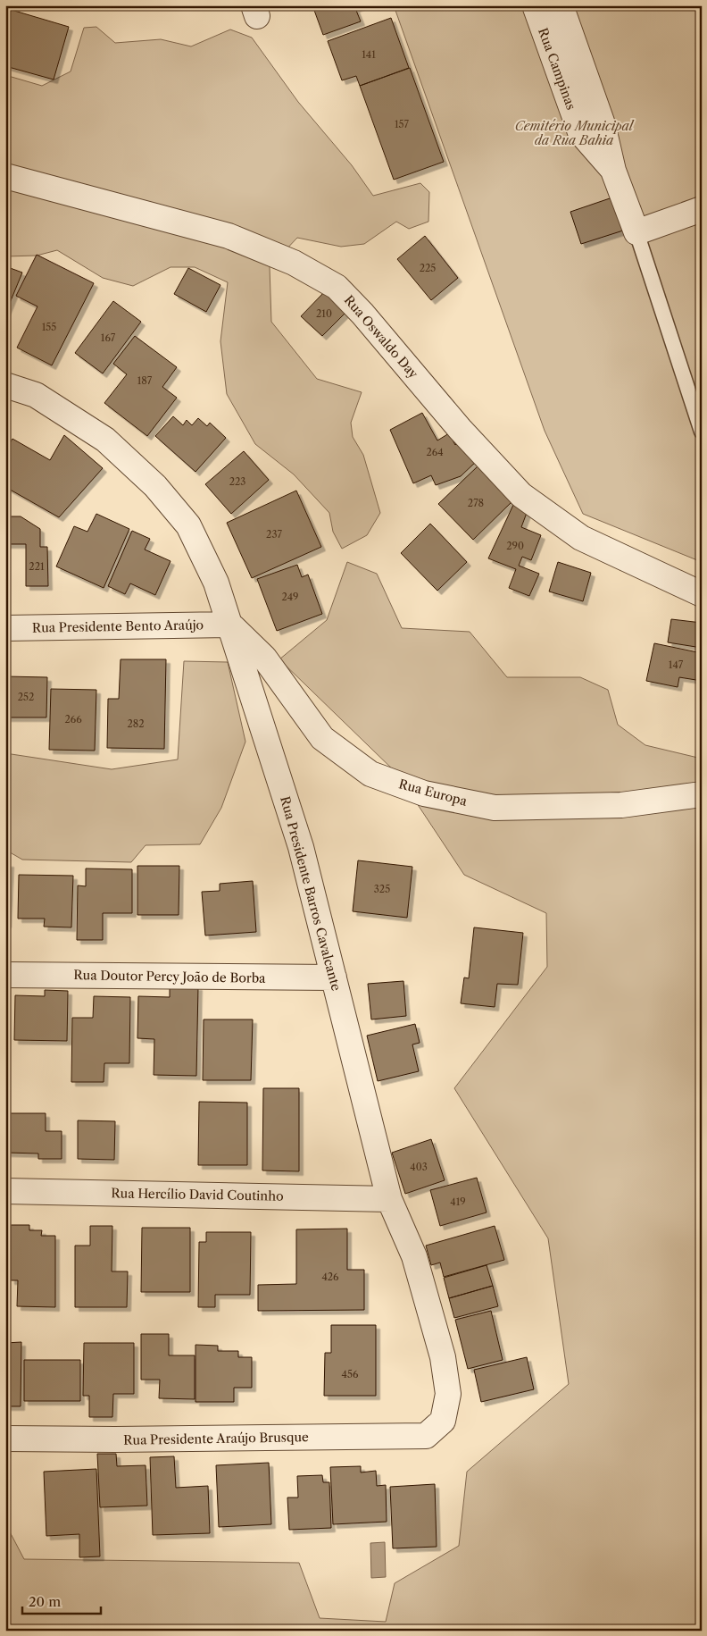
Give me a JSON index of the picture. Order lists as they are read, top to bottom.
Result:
{
  "streets": {
    "street": [
      "Rua Campinas",
      "Rua Oswaldo Day",
      "Rua Presidente Bento Araújo",
      "Rua Europa",
      "Rua Presidente Barros Cavalcante",
      "Rua Doutor Percy João de Borba",
      "Rua Hercílio David Coutinho",
      "Rua Presidente Araújo Brusque"
    ]
  },
  "crossings": [
    ["Rua Presidente Bento Araújo", "Rua Europa"],
    ["Rua Presidente Bento Araújo", "Rua Presidente Barros Cavalcante"],
    ["Rua Europa", "Rua Presidente Barros Cavalcante"],
    ["Rua Presidente Barros Cavalcante", "Rua Doutor Percy João de Borba"],
    ["Rua Presidente Barros Cavalcante", "Rua Hercílio David Coutinho"],
    ["Rua Presidente Barros Cavalcante", "Rua Presidente Araújo Brusque"]
  ],
  "parks": ["Cemitério Municipal da Rua Bahia"],
  "house_numbers": [
    "141",
    "157",
    "225",
    "210",
    "155",
    "167",
    "187",
    "264",
    "223",
    "278",
    "237",
    "290",
    "221",
    "249",
    "147",
    "252",
    "266",
    "282",
    "325",
    "403",
    "419",
    "426",
    "456"
  ],
  "scale_bar": "20 m"
}
